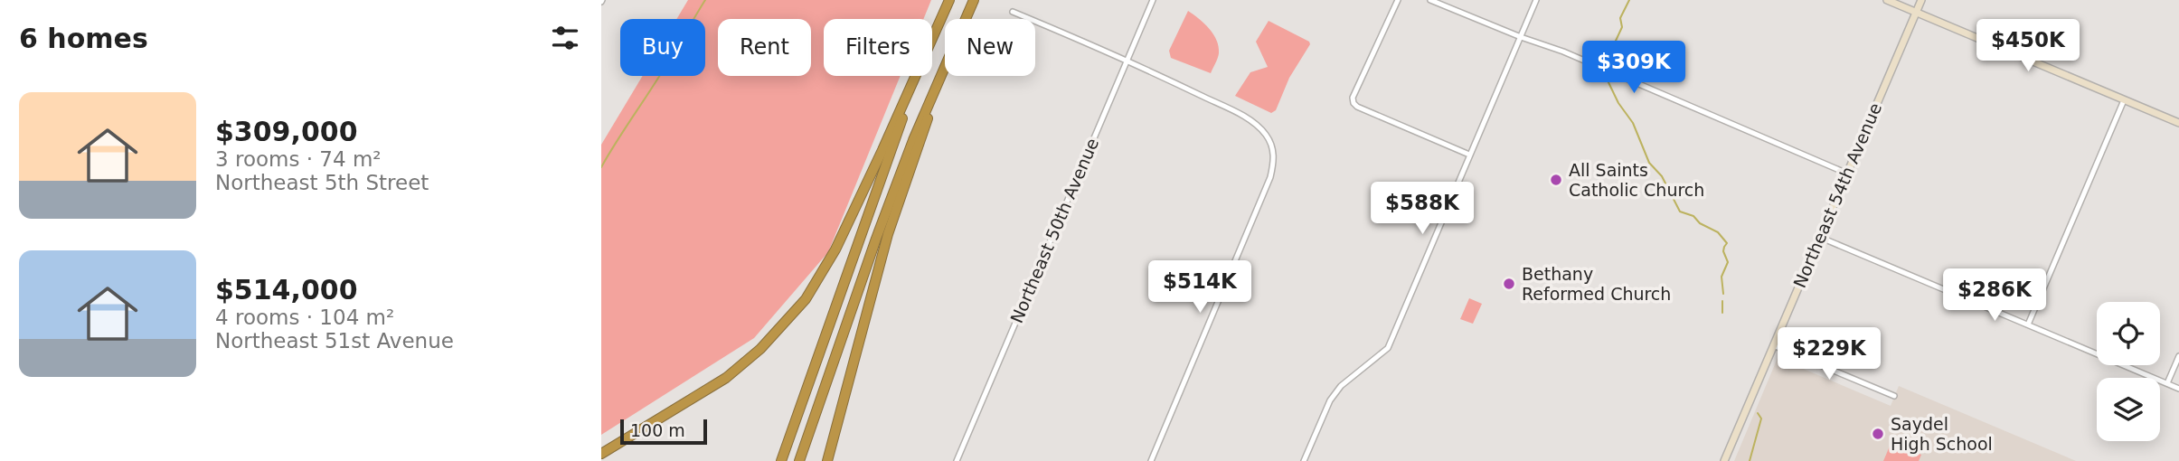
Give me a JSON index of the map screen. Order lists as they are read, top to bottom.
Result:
{
  "streets": {
    "main road": ["Northeast 54th Avenue"],
    "street": ["Northeast 50th Avenue"]
  },
  "places": ["All Saints Catholic Church", "Bethany Reformed Church", "Saydel High School"],
  "scale_bar": "100 m",
  "page": {
    "heading": "6 homes",
    "price": [
      "$450K",
      "$309K",
      "$588K",
      "$514K",
      "$286K",
      "$229K"
    ],
    "chip": [
      "Buy",
      "Rent",
      "Filters",
      "New"
    ],
    "list": [
      {
        "name": "$309,000",
        "note": "3 rooms · 74 m² · Northeast 5th Street"
      },
      {
        "name": "$514,000",
        "note": "4 rooms · 104 m² · Northeast 51st Avenue"
      }
    ],
    "scale": "100 m"
  }
}
